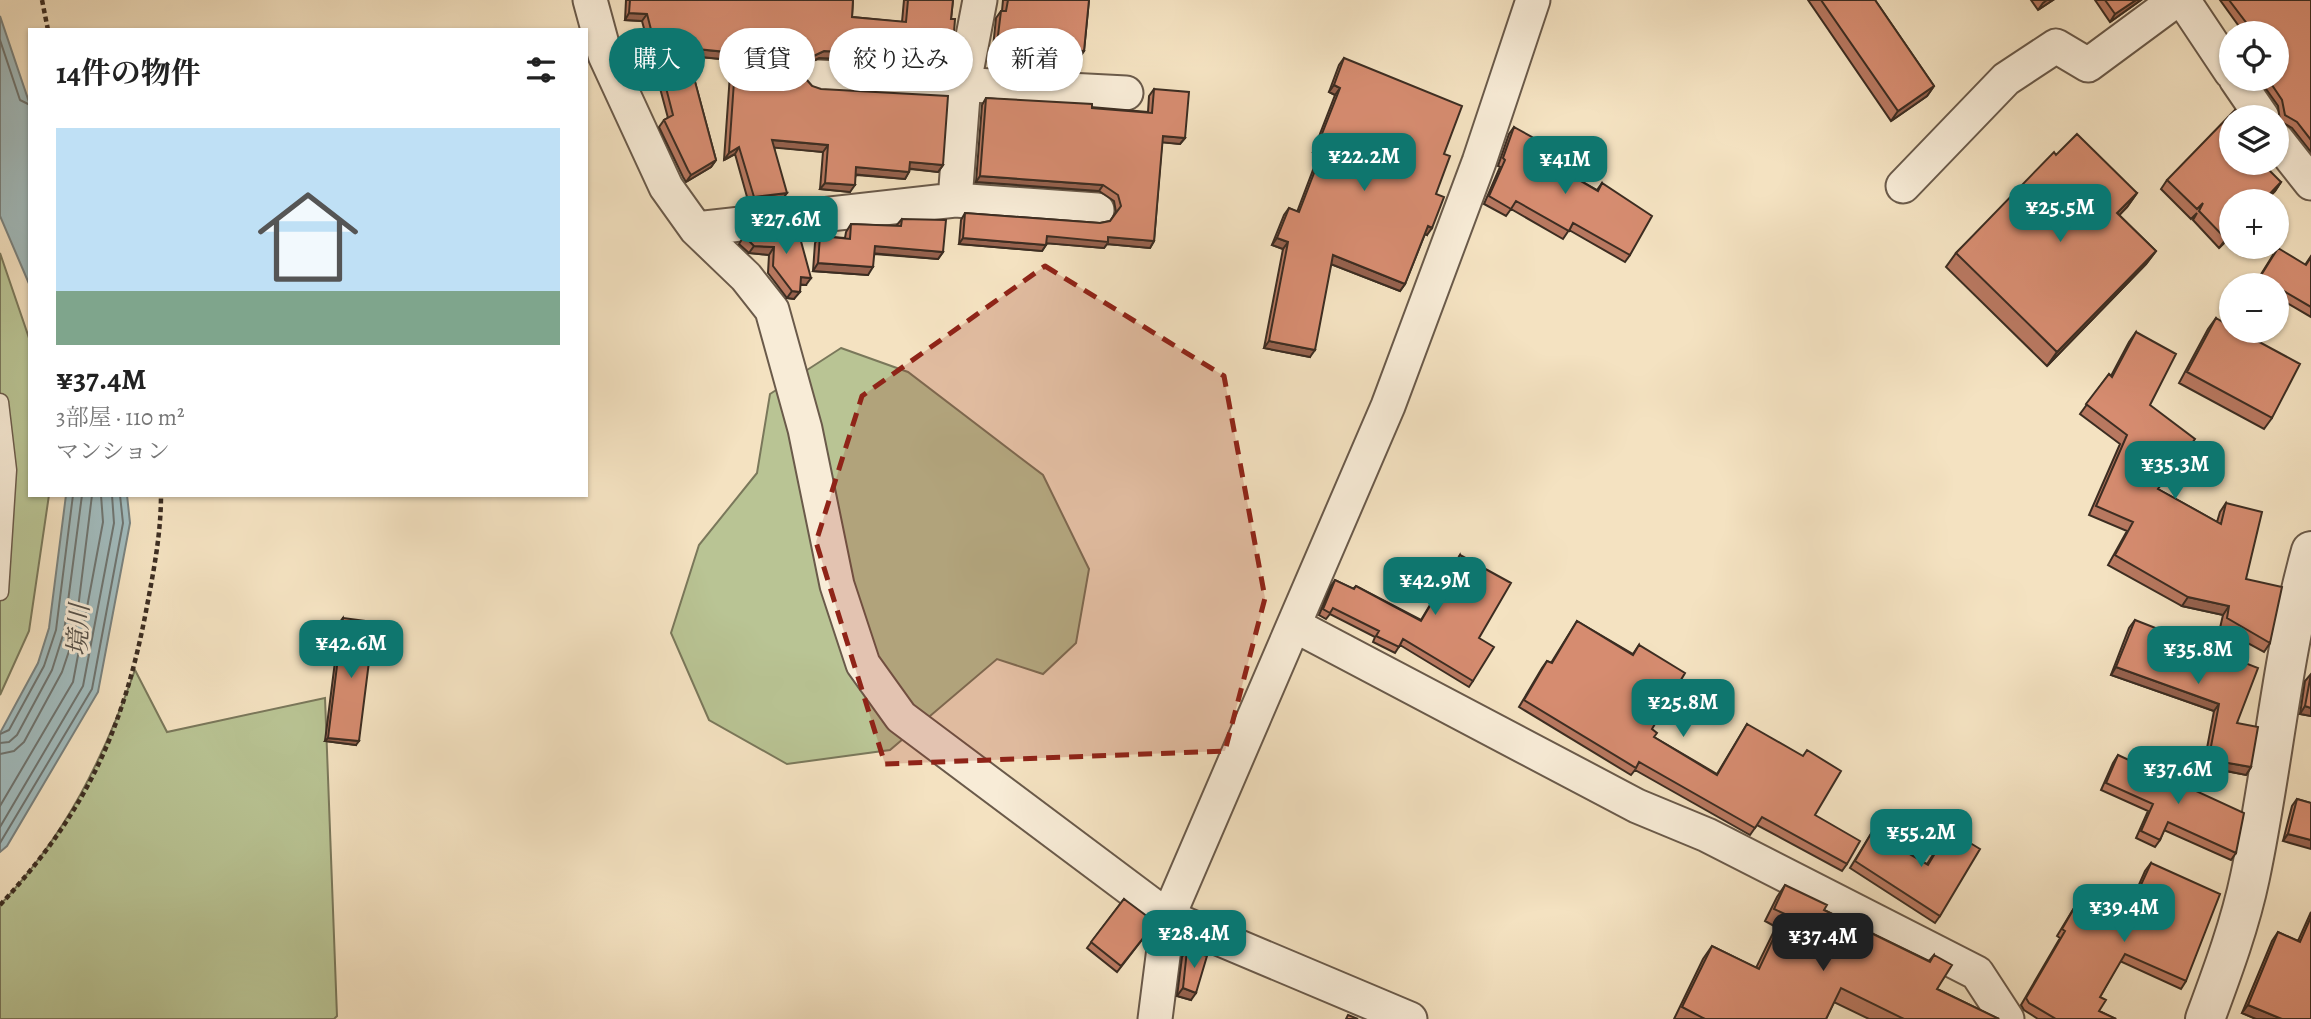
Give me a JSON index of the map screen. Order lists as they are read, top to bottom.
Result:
{
  "water": ["境川"],
  "page": {
    "map_buttons": ["+", "−"],
    "chip": [
      "購入",
      "賃貸",
      "絞り込み",
      "新着"
    ],
    "heading": "14件の物件",
    "list": [
      {
        "name": "¥37.4M",
        "note": "3部屋 · 110 m² · マンション"
      }
    ],
    "price": [
      "¥22.2M",
      "¥41M",
      "¥25.5M",
      "¥27.6M",
      "¥35.3M",
      "¥42.9M",
      "¥42.6M",
      "¥35.8M",
      "¥25.8M",
      "¥37.6M",
      "¥55.2M",
      "¥39.4M",
      "¥28.4M",
      "¥37.4M"
    ]
  }
}
